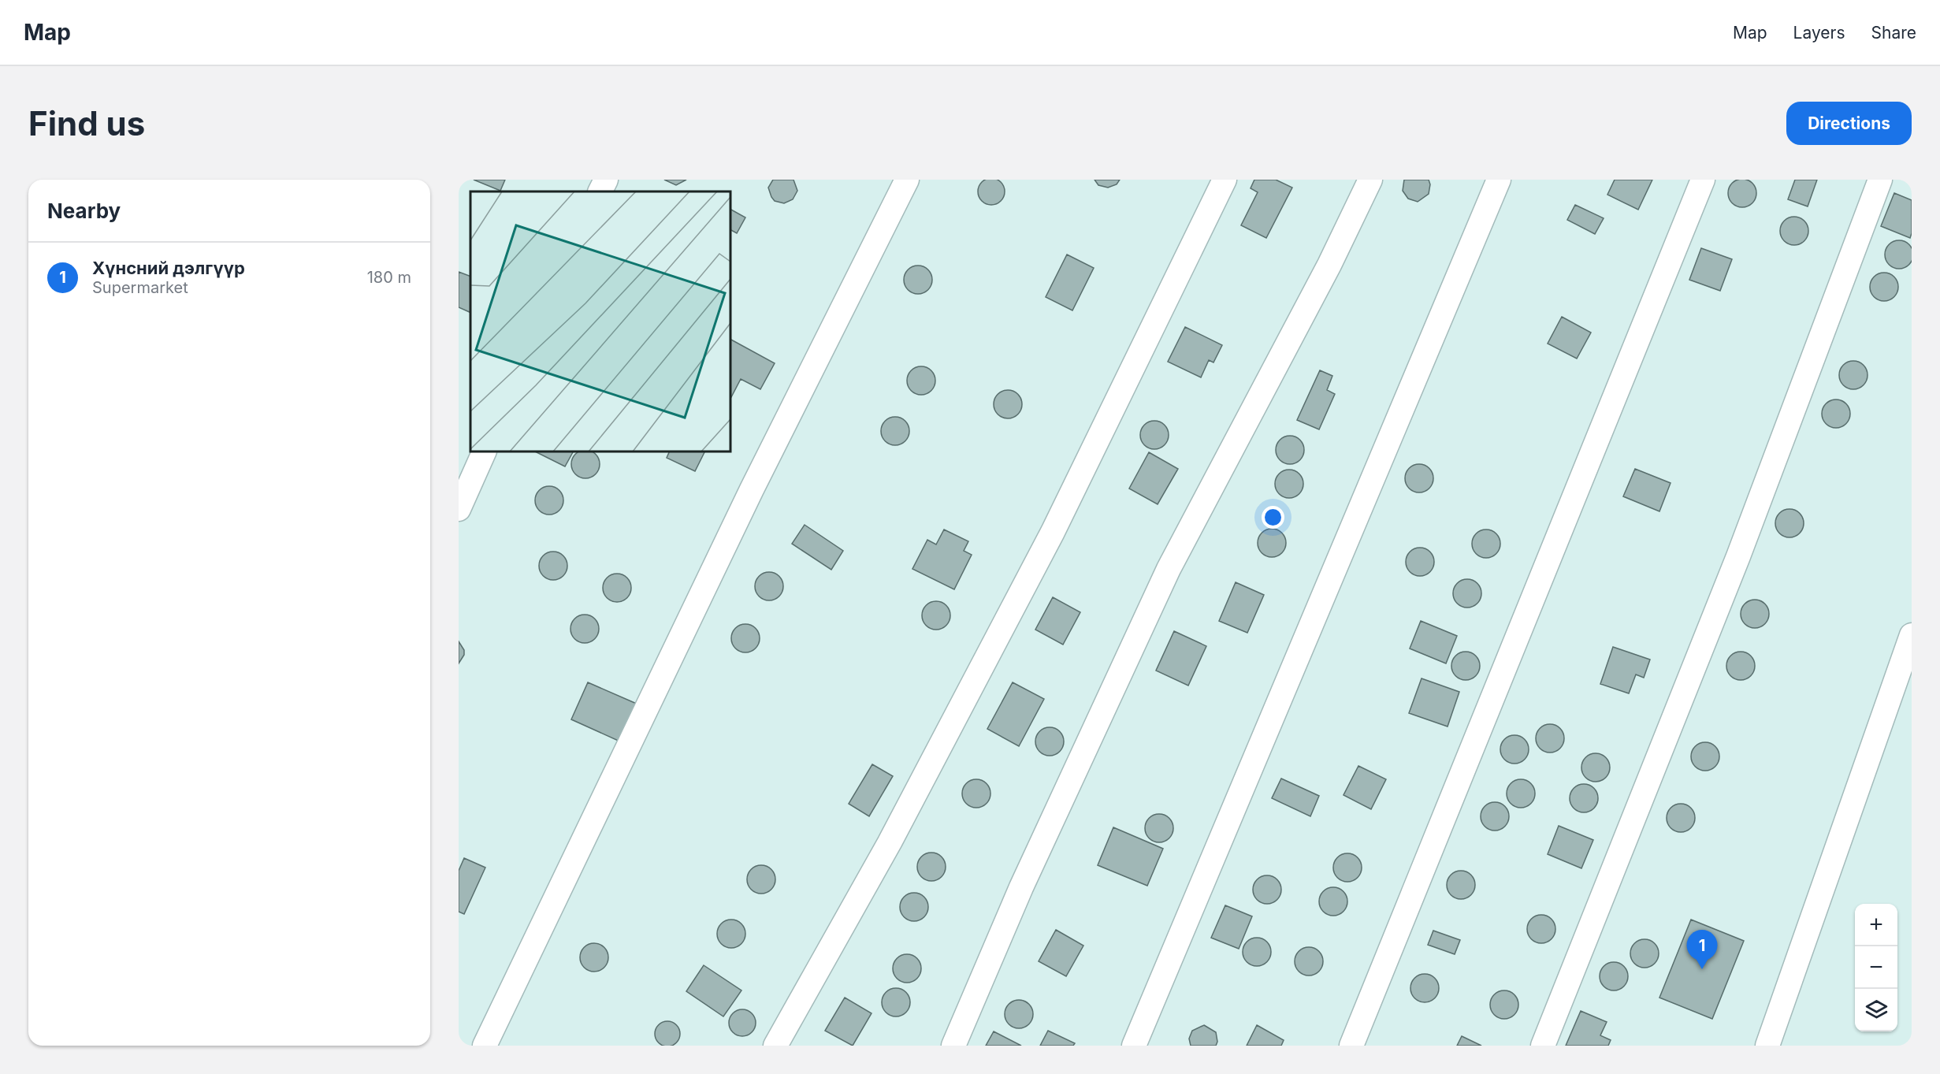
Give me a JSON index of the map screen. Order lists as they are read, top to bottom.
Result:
{
  "page": {
    "header": "Map",
    "nav": ["Map", "Layers", "Share"],
    "buttons": "Directions",
    "title": "Find us",
    "heading": "Nearby",
    "list": [
      {
        "mark": "1",
        "name": "Хүнсний дэлгүүр",
        "note": "Supermarket",
        "value": "180 m"
      }
    ],
    "map_buttons": ["+", "−"],
    "pins": "1"
  }
}
